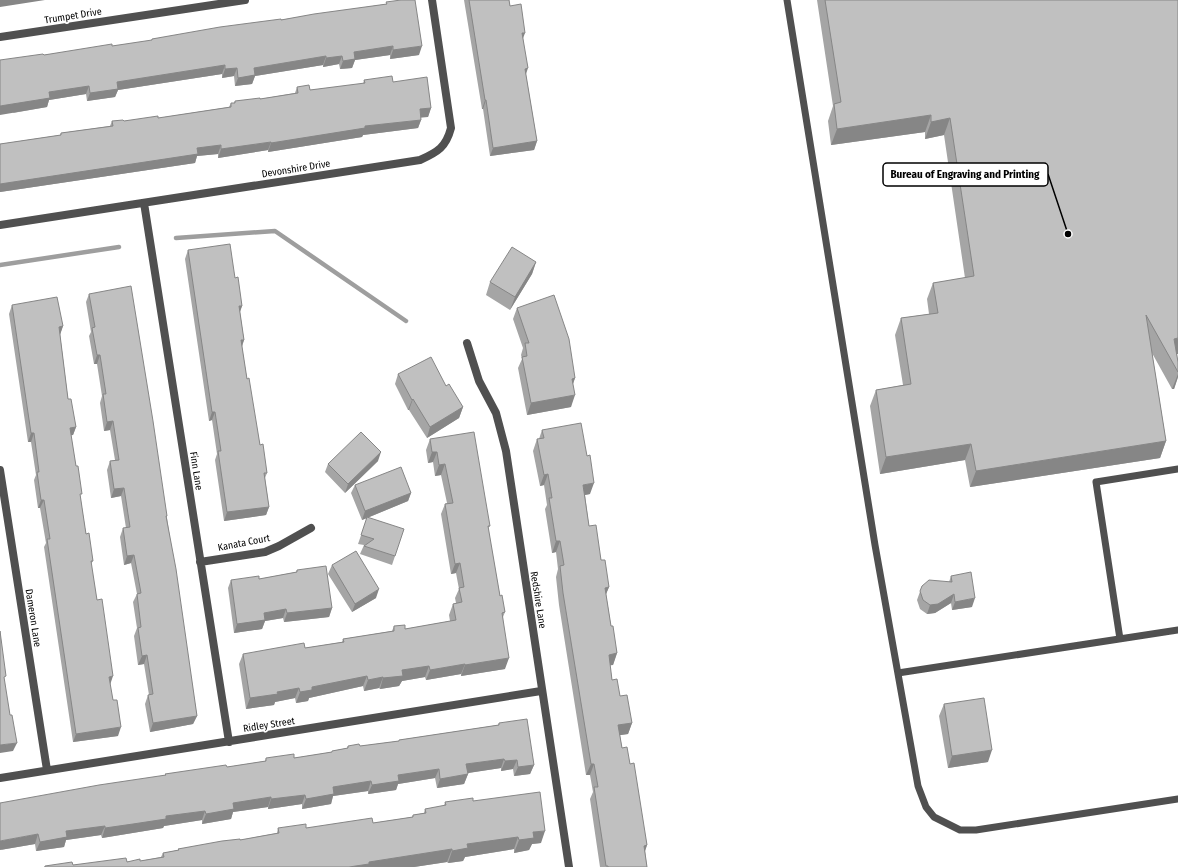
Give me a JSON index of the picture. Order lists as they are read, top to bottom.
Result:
{
  "streets": {
    "street": [
      "Trumpet Drive",
      "Devonshire Drive",
      "Finn Lane",
      "Kanata Court",
      "Redshire Lane",
      "Dameron Lane",
      "Ridley Street"
    ]
  },
  "crossings": [
    ["Devonshire Drive", "Finn Lane"],
    ["Finn Lane", "Kanata Court"],
    ["Finn Lane", "Ridley Street"],
    ["Redshire Lane", "Ridley Street"],
    ["Dameron Lane", "Ridley Street"]
  ],
  "places": ["Bureau of Engraving and Printing"]
}
